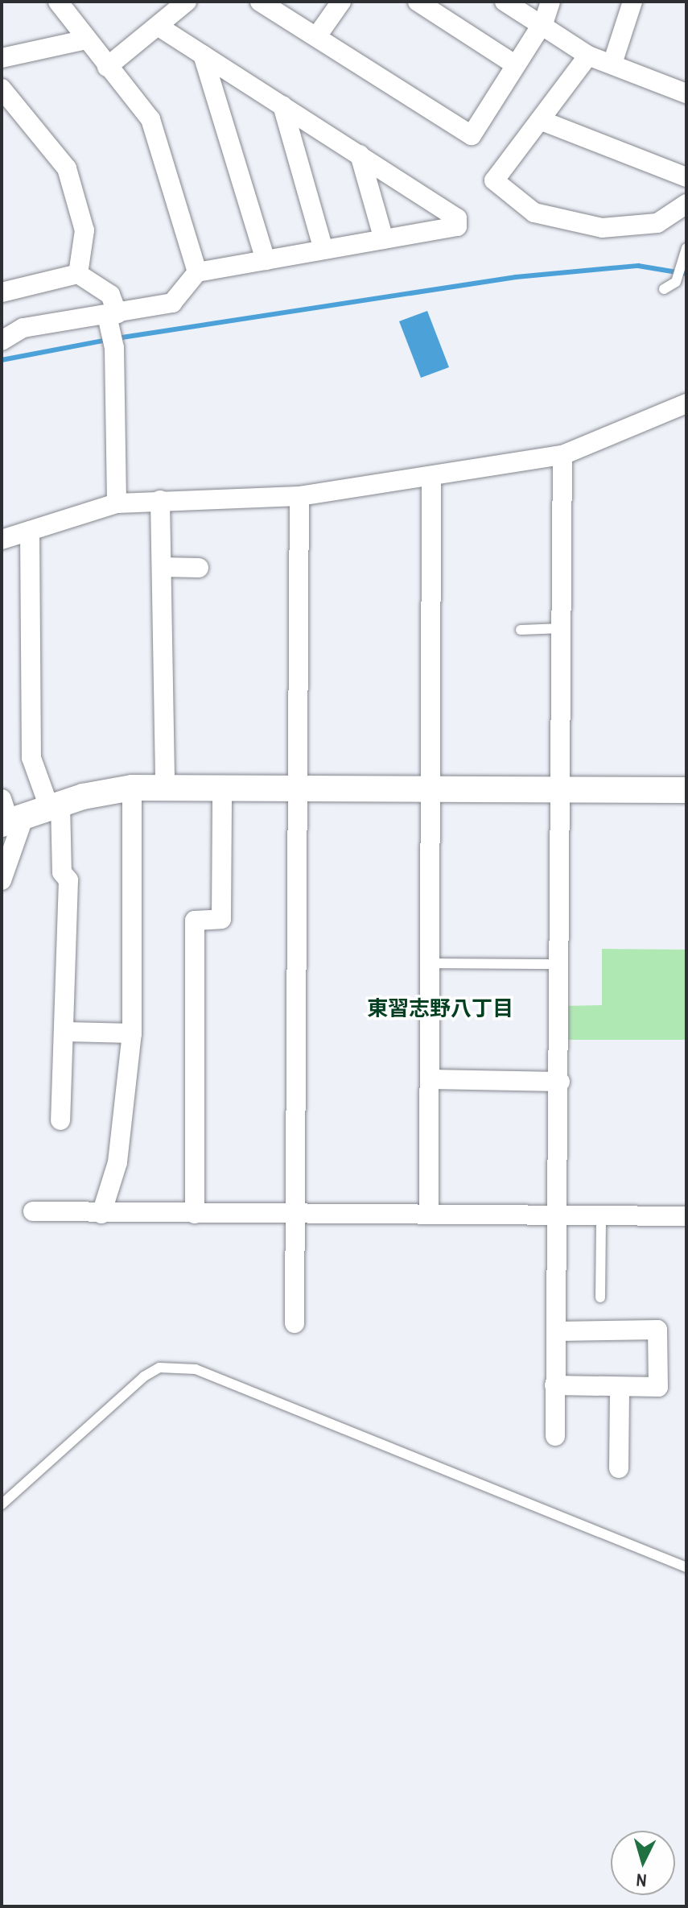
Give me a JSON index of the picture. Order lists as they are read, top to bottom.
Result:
{
  "districts": ["東習志野八丁目"],
  "north": "bottom"
}
